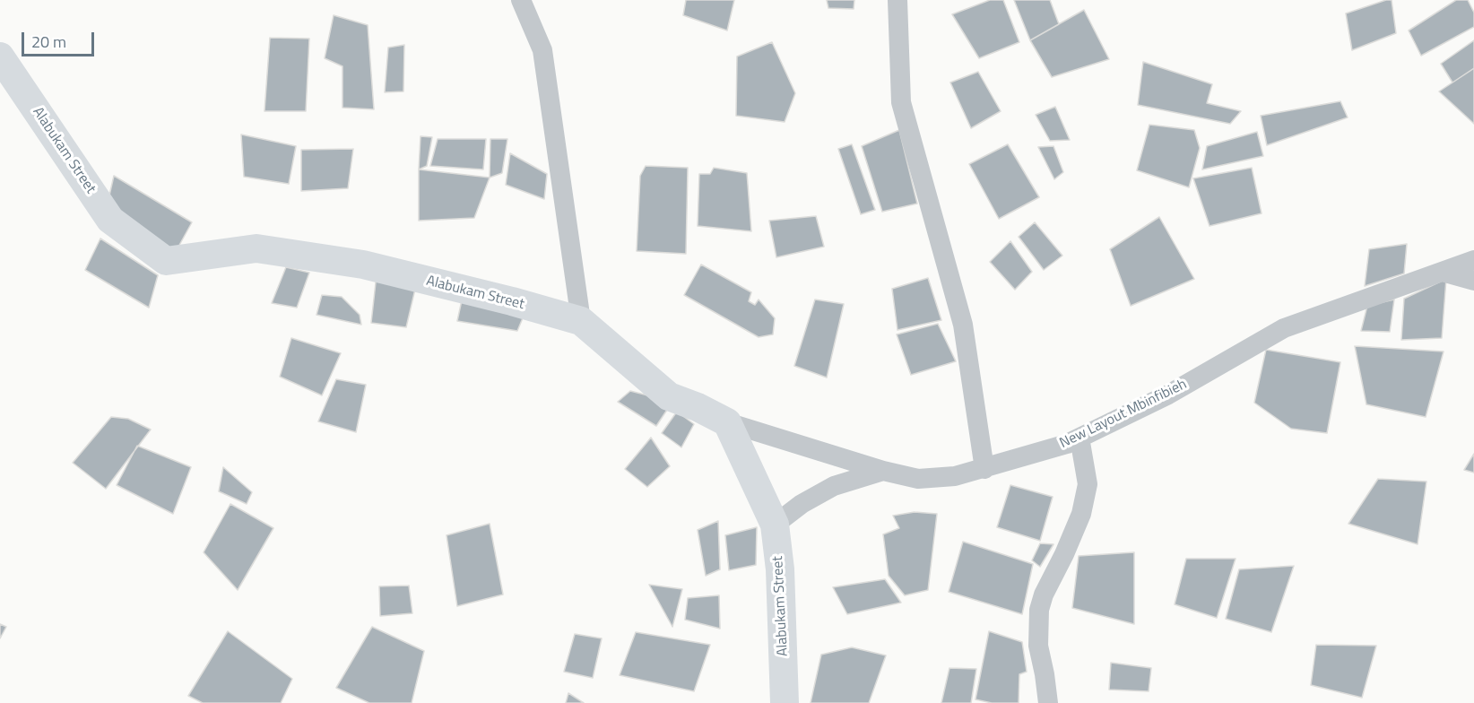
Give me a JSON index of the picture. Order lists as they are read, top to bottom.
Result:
{
  "streets": {
    "street": ["Alabukam Street", "New Layout Mbinfibieh"]
  },
  "crossings": [
    ["Alabukam Street", "New Layout Mbinfibieh"]
  ],
  "scale_bar": "20 m"
}
